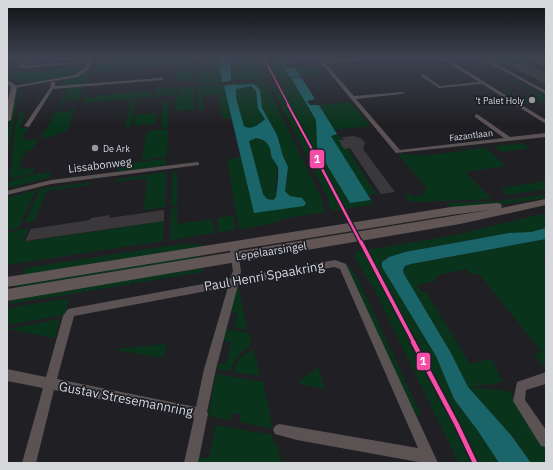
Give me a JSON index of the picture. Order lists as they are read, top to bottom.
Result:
{
  "streets": {
    "street": [
      "Fazantlaan",
      "Lissabonweg",
      "Lepelaarsingel",
      "Paul Henri Spaakring",
      "Gustav Stresemannring"
    ]
  },
  "crossings": [
    ["Lepelaarsingel", "Gustav Stresemannring"],
    ["Paul Henri Spaakring", "Gustav Stresemannring"]
  ],
  "places": ["'t Palet Holy", "De Ark"],
  "lines": ["transit line 1"]
}
